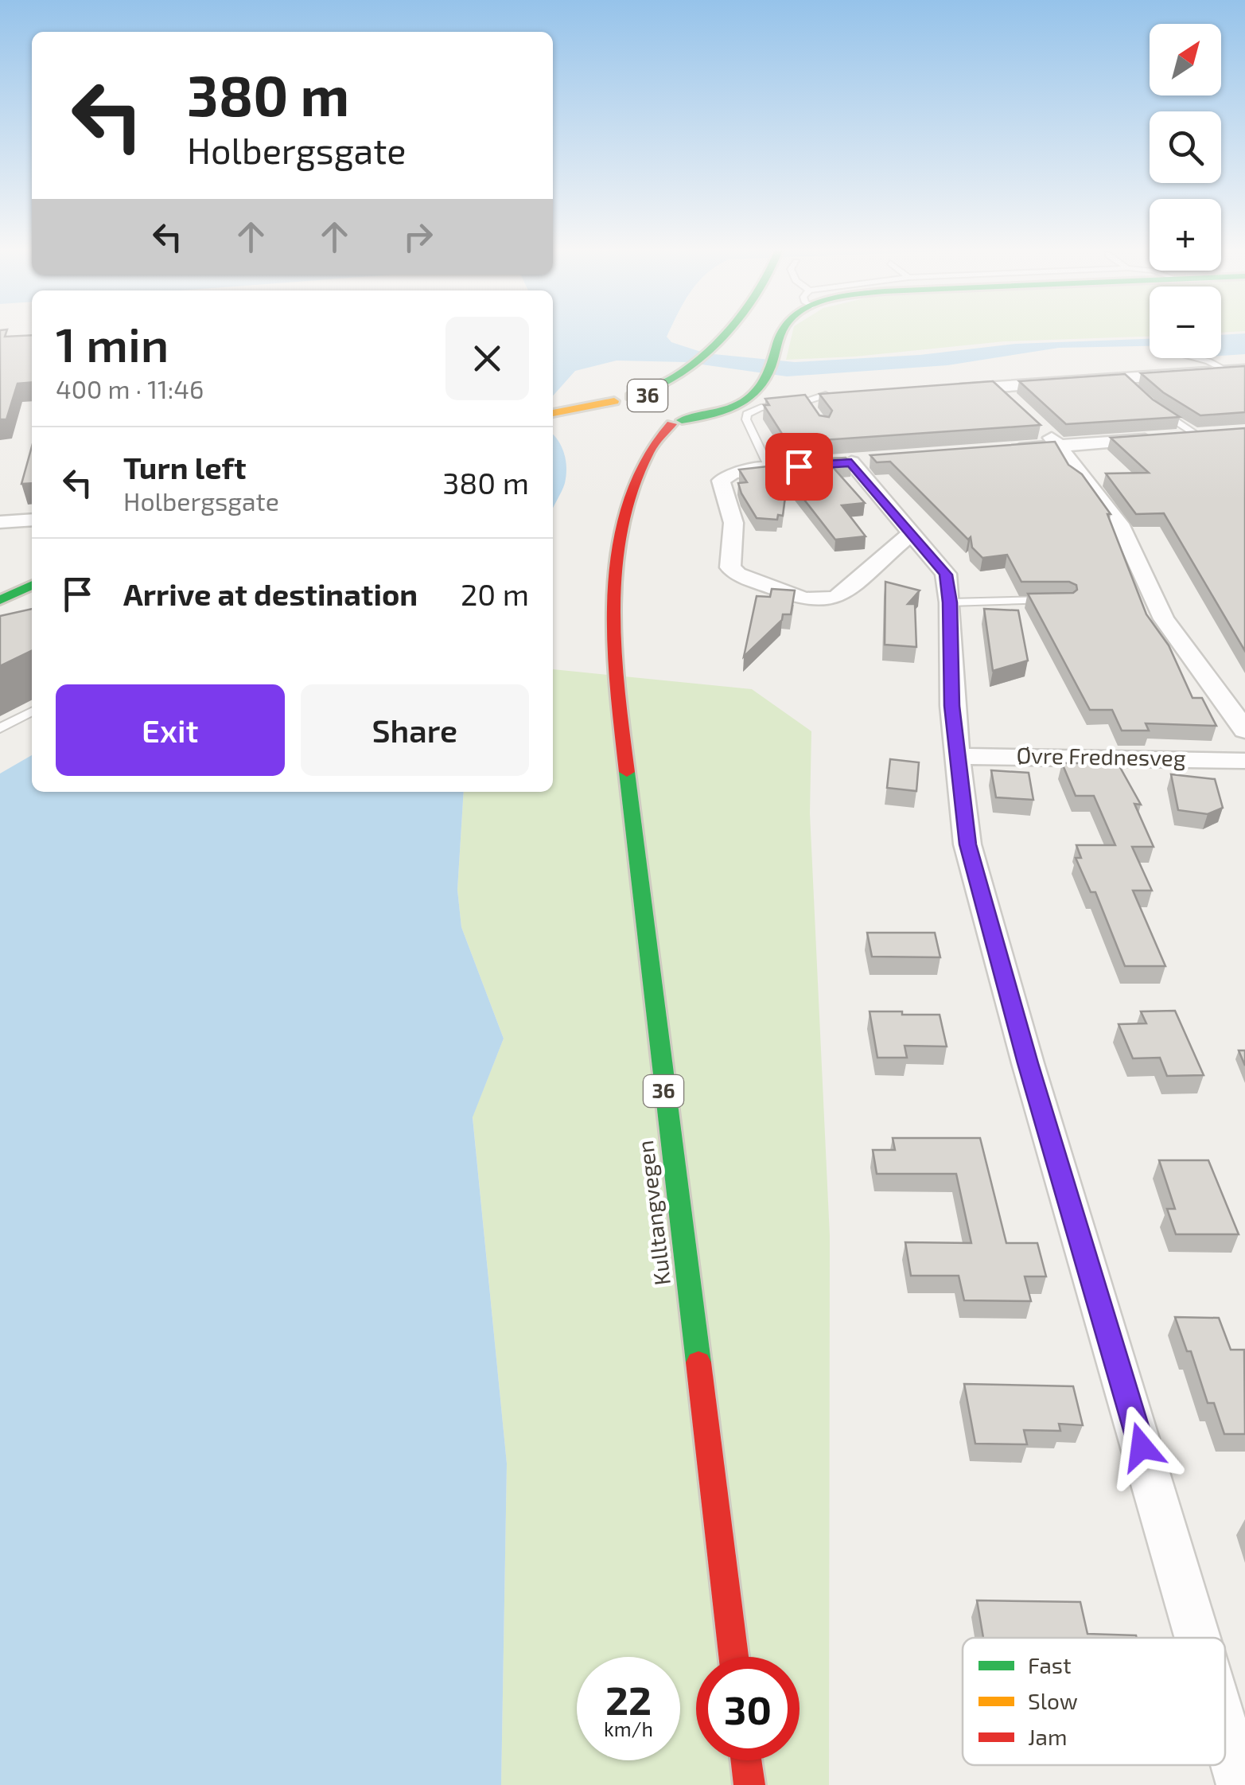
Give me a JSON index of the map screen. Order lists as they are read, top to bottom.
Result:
{
  "streets": {
    "main road": ["36", "Kulltangvegen"],
    "street": ["Øvre Frednesveg"]
  },
  "crossings": [
    ["36", "Kulltangvegen"]
  ],
  "legend": ["Fast", "Slow", "Jam"],
  "north": "top right",
  "page": {
    "map_buttons": ["+", "−"],
    "turn": ["380 m", "Holbergsgate"],
    "heading": ["1 min", "400 m · 11:46"],
    "list": [
      {
        "name": "Turn left",
        "note": "Holbergsgate",
        "value": "380 m"
      },
      {
        "name": "Arrive at destination",
        "value": "20 m"
      }
    ],
    "buttons": ["Exit", "Share"],
    "speed": "22 km/h",
    "limit": "30"
  }
}
